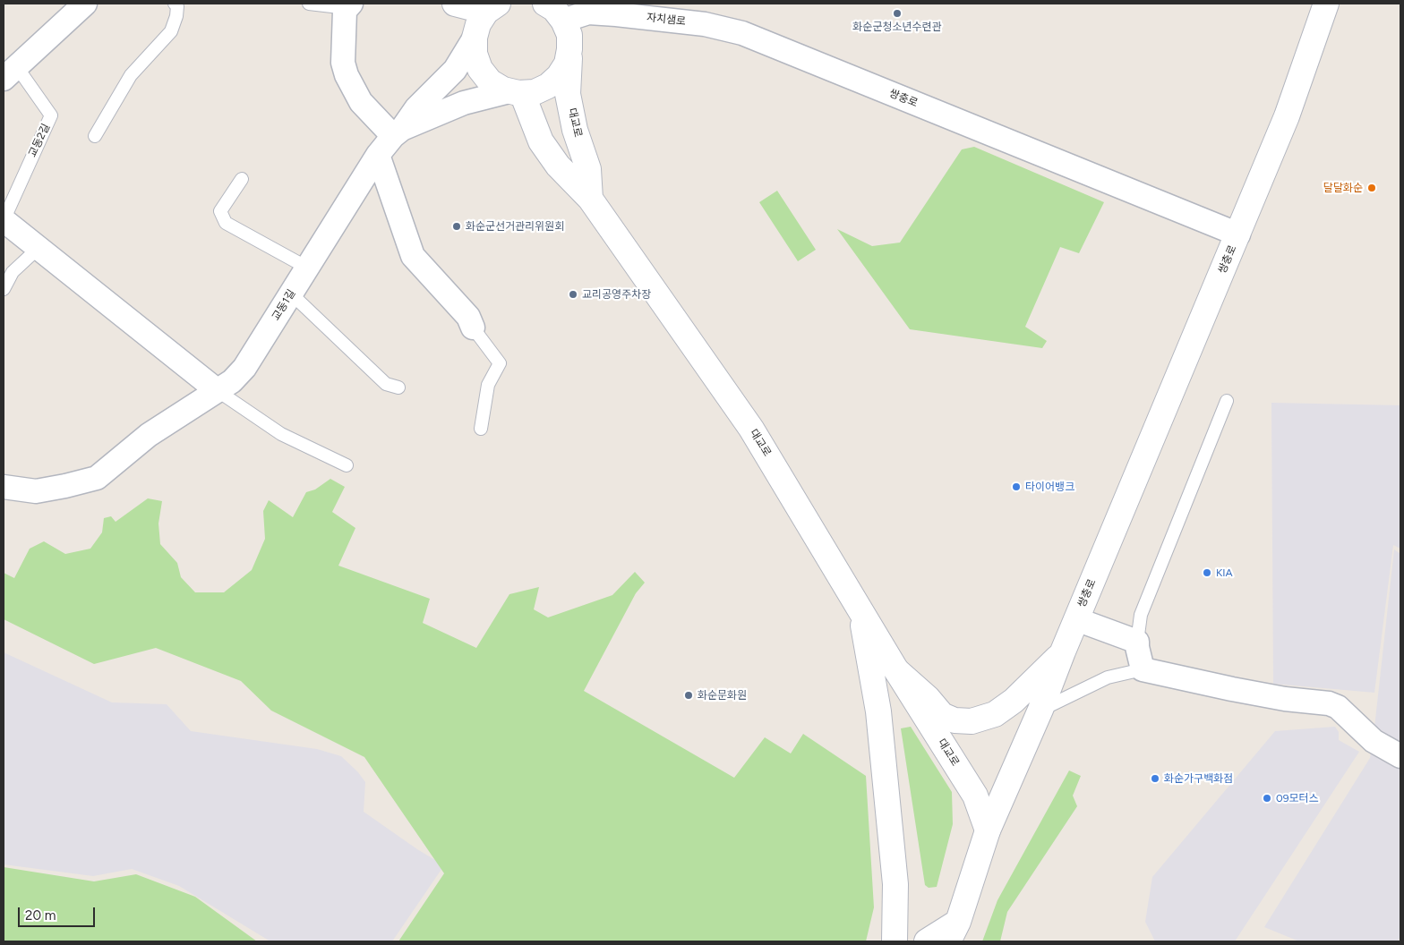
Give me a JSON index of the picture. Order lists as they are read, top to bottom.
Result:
{
  "streets": {
    "street": [
      "자치샘로",
      "쌍충로",
      "대교로",
      "교동2길",
      "교동1길"
    ]
  },
  "crossings": [
    ["자치샘로", "쌍충로"],
    ["자치샘로", "대교로"],
    ["쌍충로", "대교로"],
    ["교동2길", "교동1길"]
  ],
  "places": [
    "화순군청소년수련관",
    "달달화순",
    "화순군선거관리위원회",
    "교리공영주차장",
    "타이어뱅크",
    "KIA",
    "화순문화원",
    "화순가구백화점",
    "09모터스"
  ],
  "scale_bar": "20 m"
}
